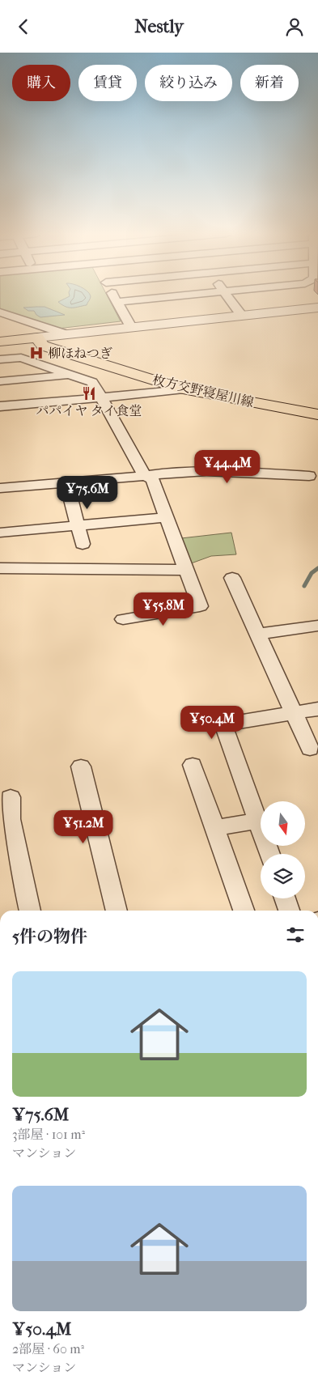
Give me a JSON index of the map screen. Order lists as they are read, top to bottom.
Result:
{
  "streets": {
    "main road": ["枚方交野寝屋川線"]
  },
  "places": {
    "hospital": ["柳ほねつぎ"],
    "restaurant": ["パパイヤ タイ食堂"]
  },
  "north": "bottom",
  "page": {
    "header": "Nestly",
    "chip": [
      "購入",
      "賃貸",
      "絞り込み",
      "新着"
    ],
    "price": [
      "¥44.4M",
      "¥75.6M",
      "¥55.8M",
      "¥50.4M",
      "¥51.2M"
    ],
    "heading": "5件の物件",
    "list": [
      {
        "name": "¥75.6M",
        "note": "3部屋 · 101 m² · マンション"
      },
      {
        "name": "¥50.4M",
        "note": "2部屋 · 60 m² · マンション"
      }
    ]
  }
}
